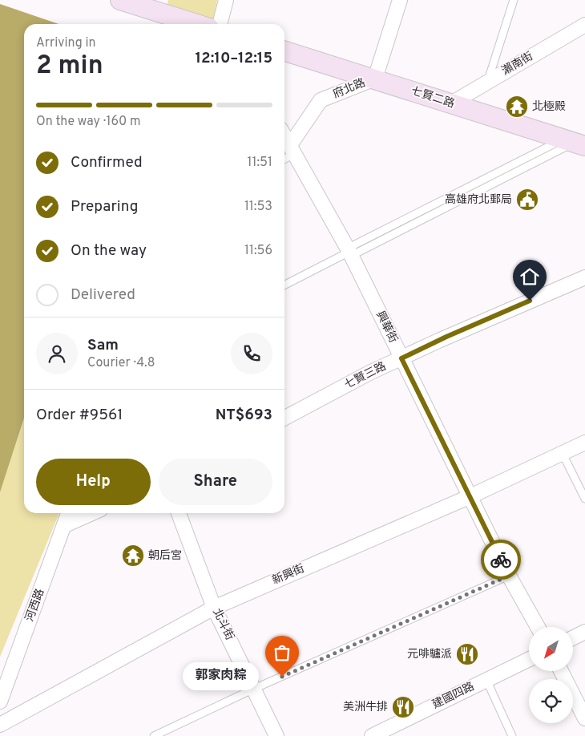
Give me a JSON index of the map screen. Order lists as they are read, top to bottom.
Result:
{
  "streets": {
    "street": [
      "瀨南街",
      "府北路",
      "七賢二路",
      "興華街",
      "七賢三路",
      "新興街",
      "河西路",
      "北斗街",
      "建國四路"
    ]
  },
  "crossings": [
    ["瀨南街", "七賢二路"],
    ["府北路", "七賢二路"],
    ["府北路", "興華街"],
    ["興華街", "七賢三路"],
    ["興華街", "新興街"],
    ["新興街", "北斗街"]
  ],
  "places": {
    "temple": ["北極殿", "朝后宮"],
    "public building": ["高雄府北郵局"],
    "restaurant": ["元啡驢派", "美洲牛排"],
    "other": ["郭家肉粽"]
  },
  "north": "bottom left",
  "page": {
    "heading": ["2 min", "Arriving in", "12:10–12:15"],
    "panel": [
      "Sam",
      "Courier · 4.8",
      "Order #9561",
      "NT$693"
    ],
    "bar": "On the way · 160 m",
    "list": [
      ["Confirmed", "11:51"],
      ["Preparing", "11:53"],
      ["On the way", "11:56"],
      "Delivered"
    ],
    "buttons": ["Help", "Share"],
    "bubble": "郭家肉粽"
  }
}
